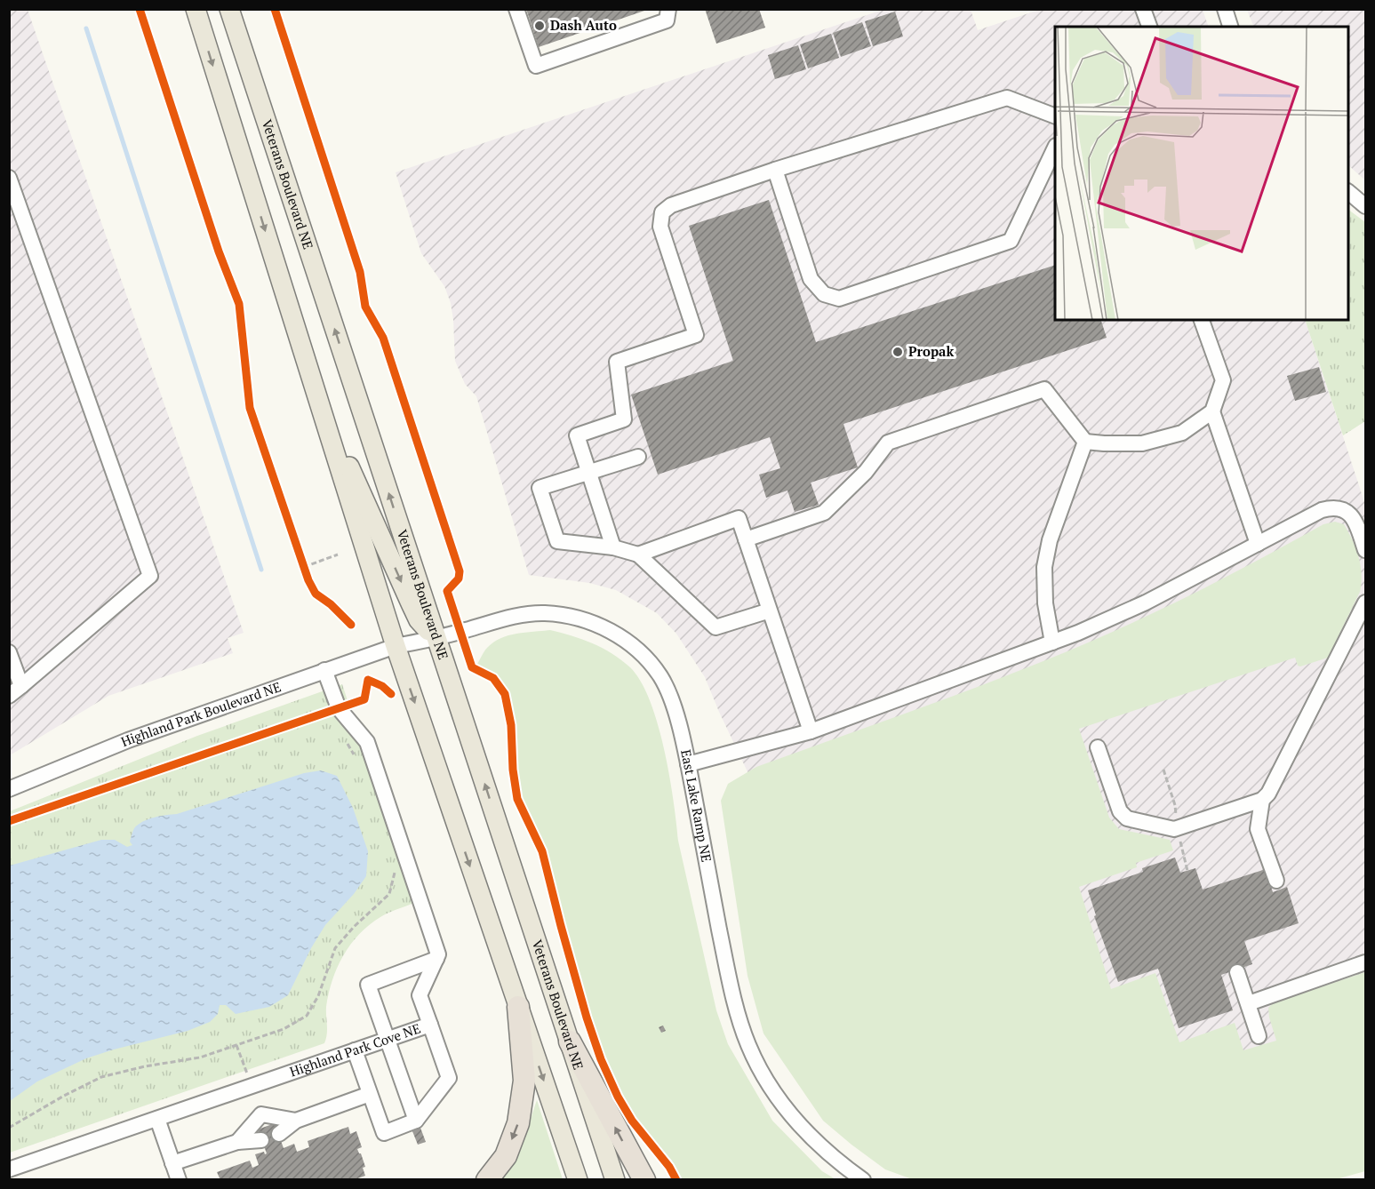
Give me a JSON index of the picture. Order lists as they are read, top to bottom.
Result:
{
  "streets": {
    "main road": ["Veterans Boulevard NE"],
    "street": ["Highland Park Boulevard NE", "East Lake Ramp NE", "Highland Park Cove NE"]
  },
  "crossings": [
    ["Veterans Boulevard NE", "East Lake Ramp NE"],
    ["Highland Park Boulevard NE", "East Lake Ramp NE"]
  ],
  "places": ["Dash Auto", "Propak"]
}
